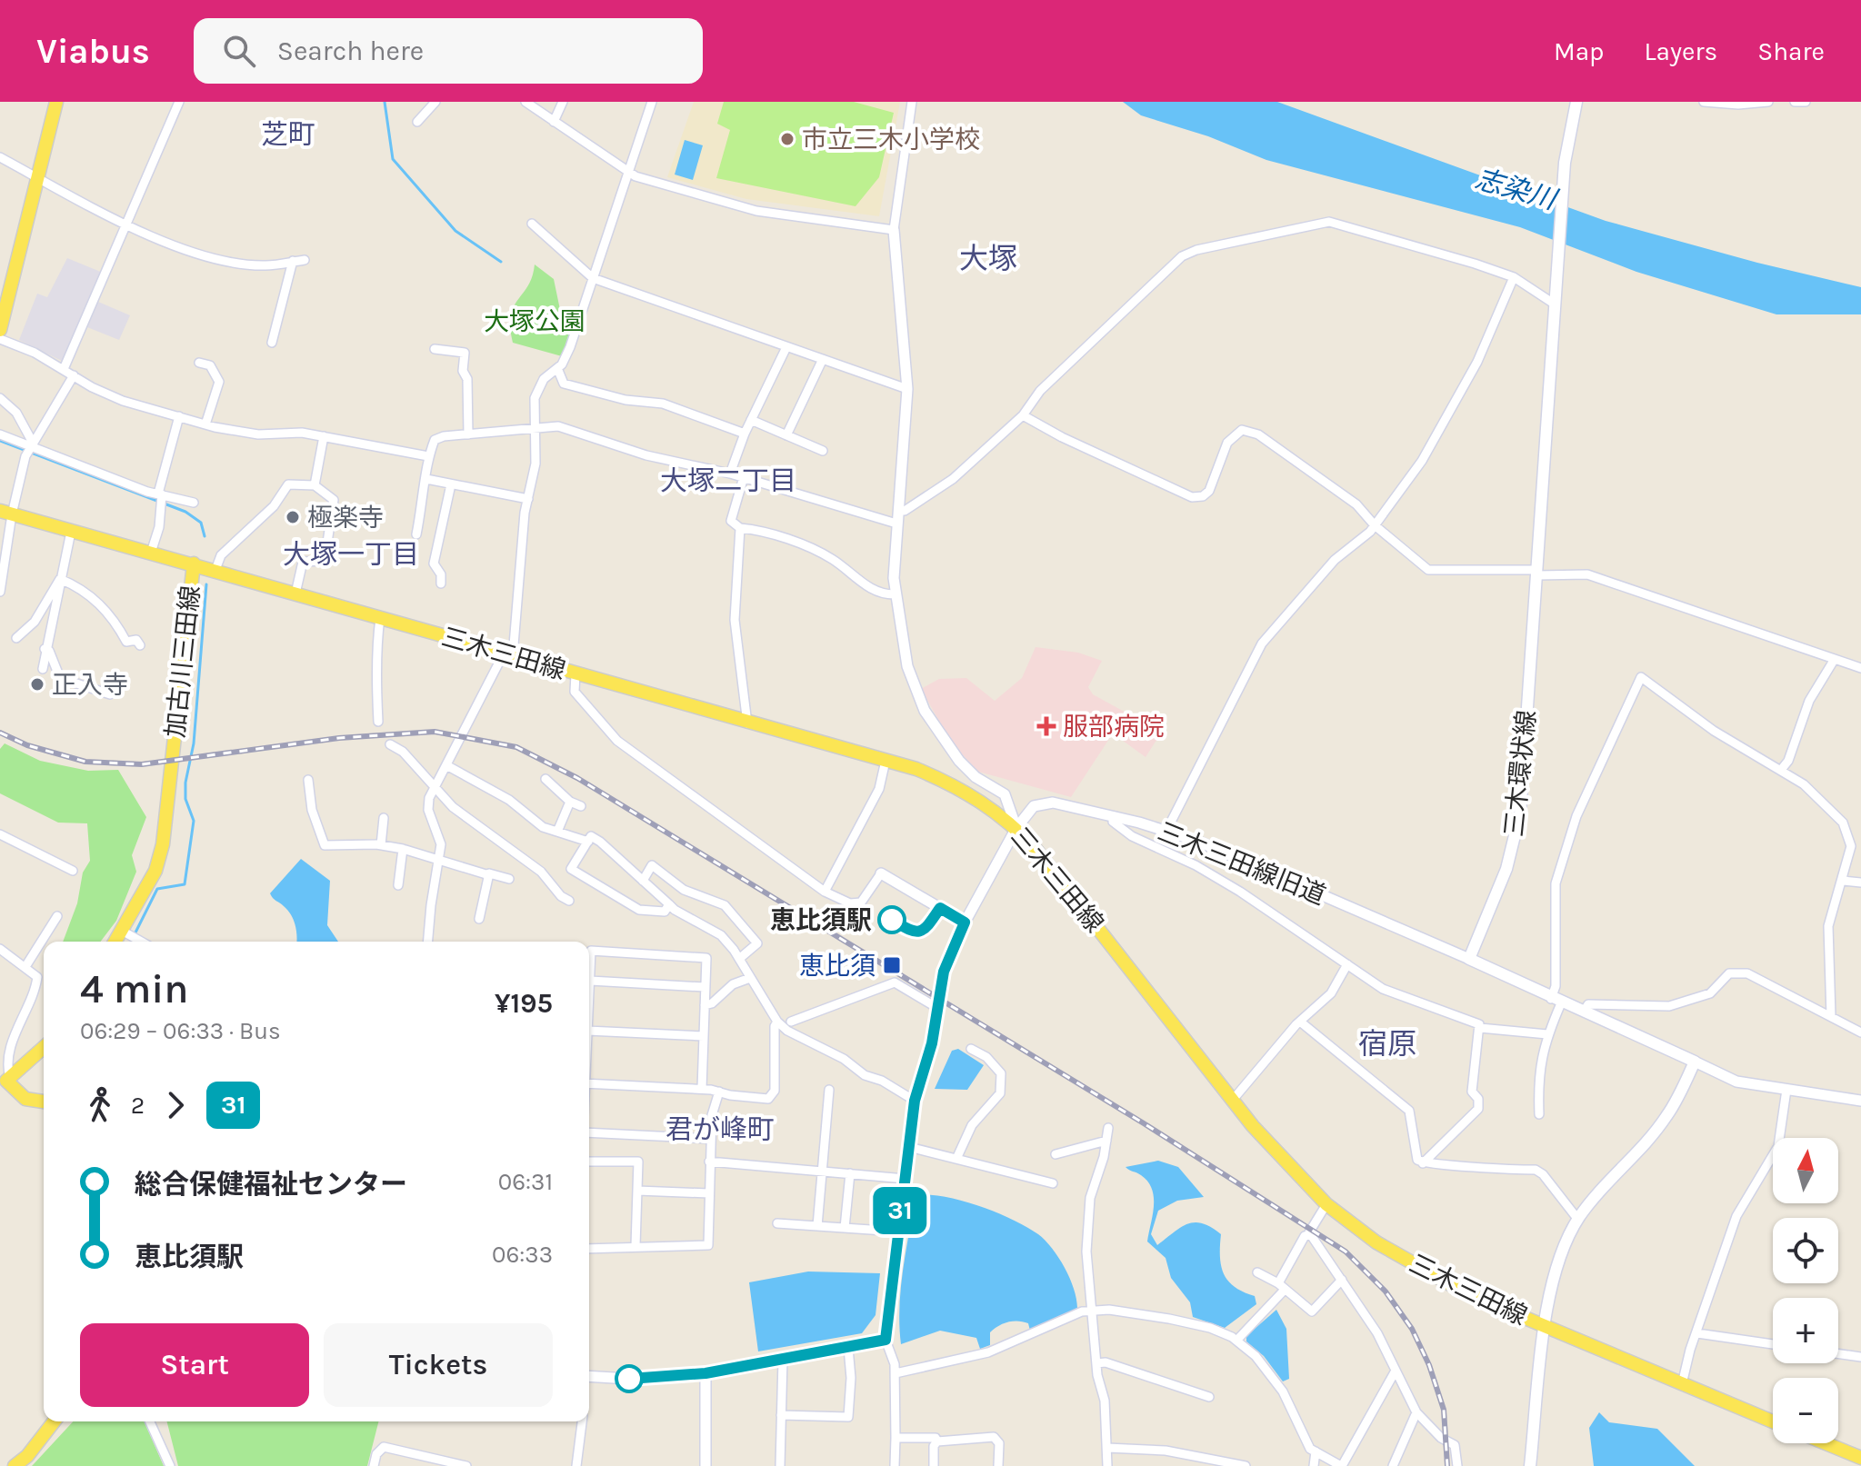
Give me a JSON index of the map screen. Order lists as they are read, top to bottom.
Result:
{
  "streets": {
    "main road": ["三木三田線", "加古川三田線", "三木環状線"],
    "street": ["三木三田線旧道"]
  },
  "crossings": [
    ["三木三田線", "加古川三田線"],
    ["三木三田線", "三木三田線旧道"],
    ["三木環状線", "三木三田線旧道"]
  ],
  "districts": [
    "芝町",
    "大塚",
    "大塚二丁目",
    "大塚一丁目",
    "宿原",
    "君が峰町"
  ],
  "water": ["志染川"],
  "parks": ["大塚公園"],
  "places": {
    "other": [
      "市立三木小学校",
      "極楽寺",
      "正入寺",
      "恵比須駅"
    ],
    "health": ["服部病院"],
    "transit": ["恵比須"]
  },
  "lines": ["bus line 31"],
  "north": "top",
  "page": {
    "header": "Viabus",
    "search": "Search here",
    "nav": ["Map", "Layers", "Share"],
    "on_map": "31",
    "heading": ["4 min", "06:29 – 06:33 · Bus", "¥195"],
    "legs": ["2", "31"],
    "map_buttons": ["+", "−"],
    "list": [
      {
        "name": "総合保健福祉センター",
        "value": "06:31"
      },
      {
        "name": "恵比須駅",
        "value": "06:33"
      }
    ],
    "buttons": ["Start", "Tickets"]
  }
}
